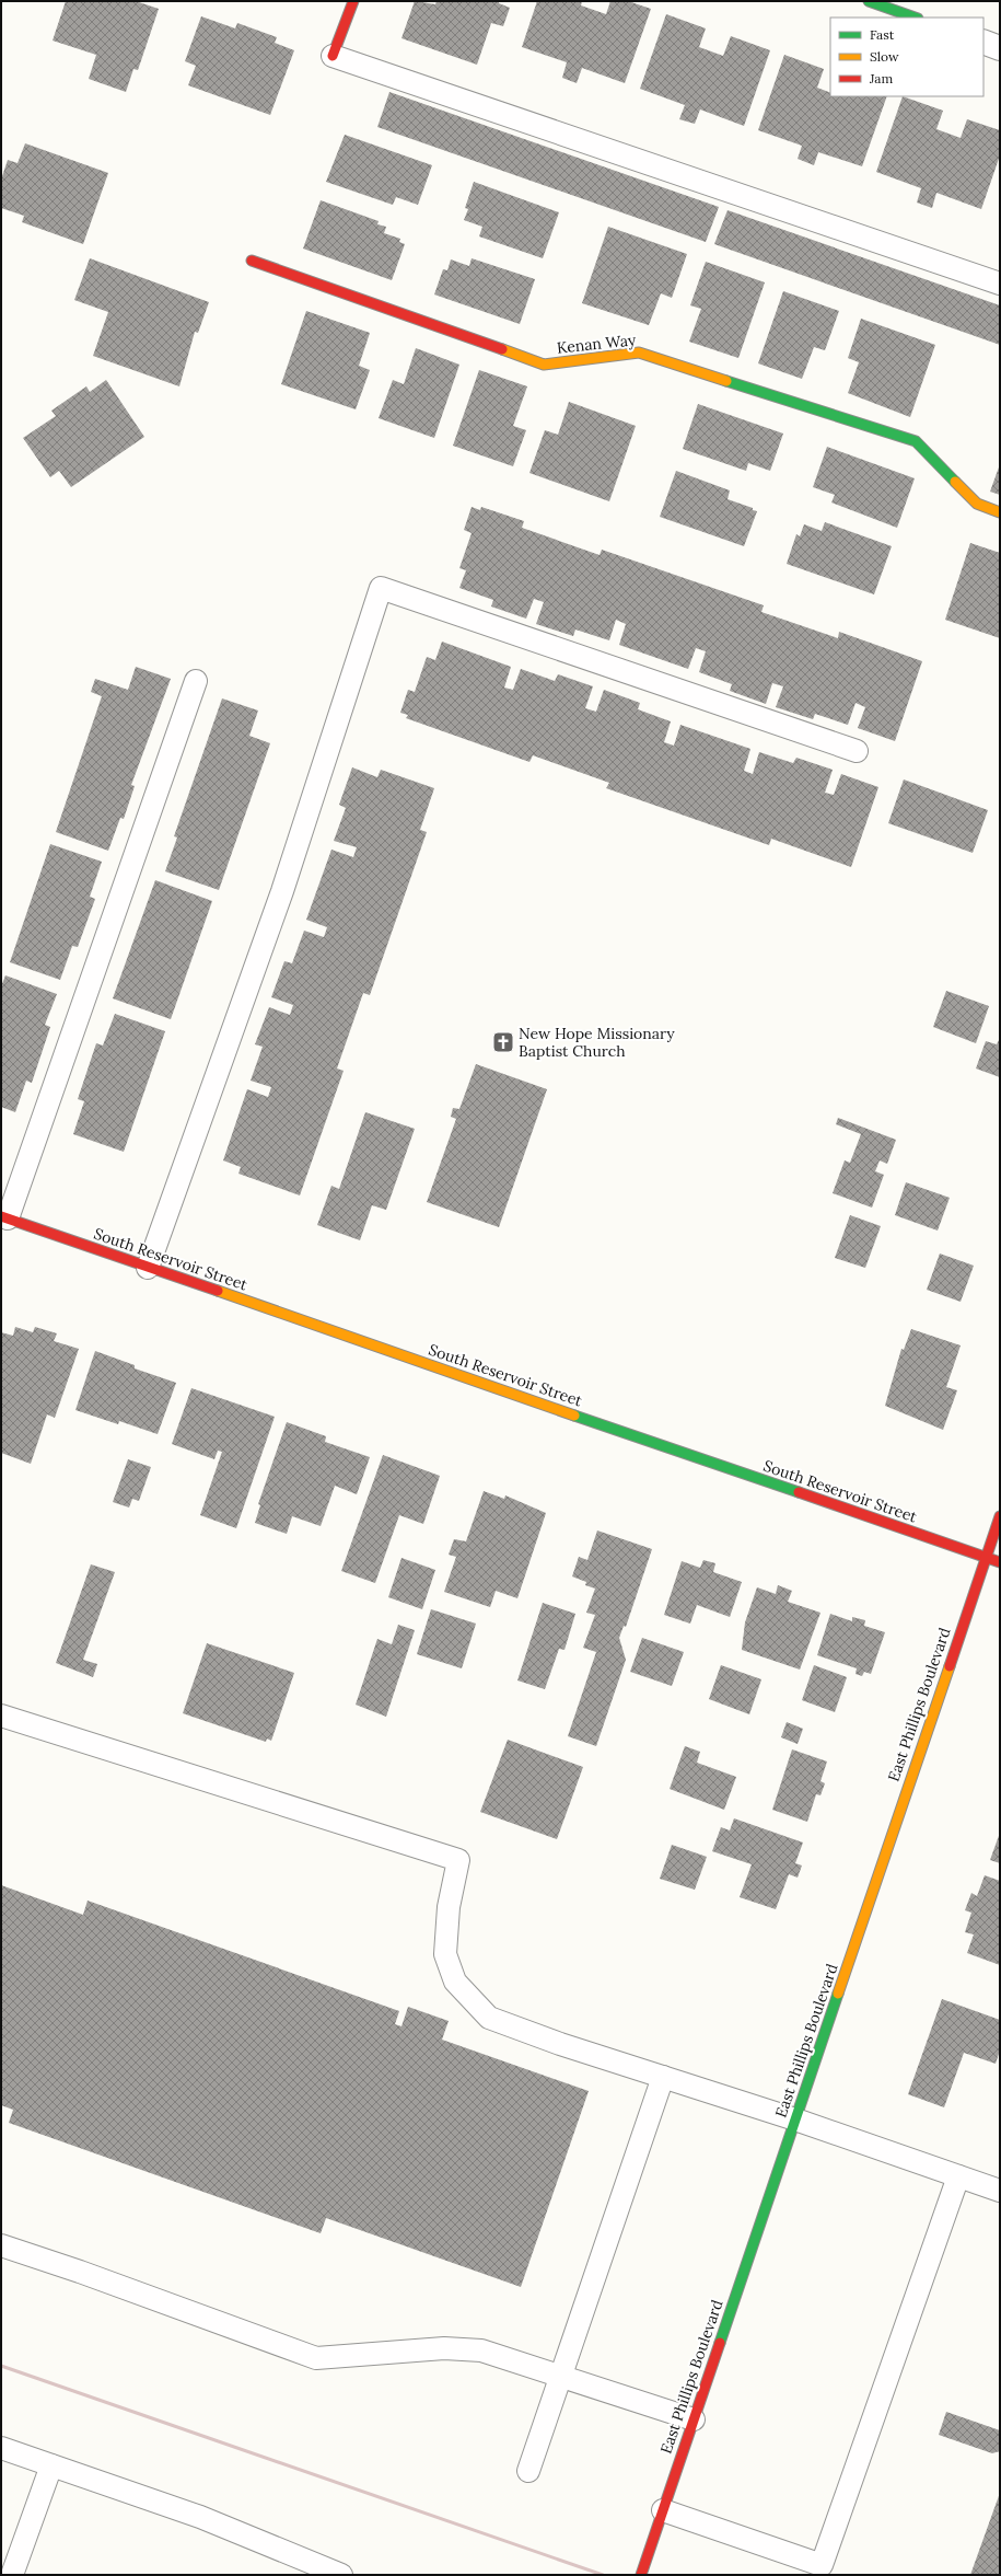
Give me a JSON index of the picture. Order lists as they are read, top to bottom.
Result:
{
  "streets": {
    "street": ["Kenan Way", "South Reservoir Street", "East Phillips Boulevard"]
  },
  "crossings": [
    ["South Reservoir Street", "East Phillips Boulevard"]
  ],
  "places": {
    "church": ["New Hope Missionary Baptist Church"]
  },
  "legend": ["Fast", "Slow", "Jam"]
}
